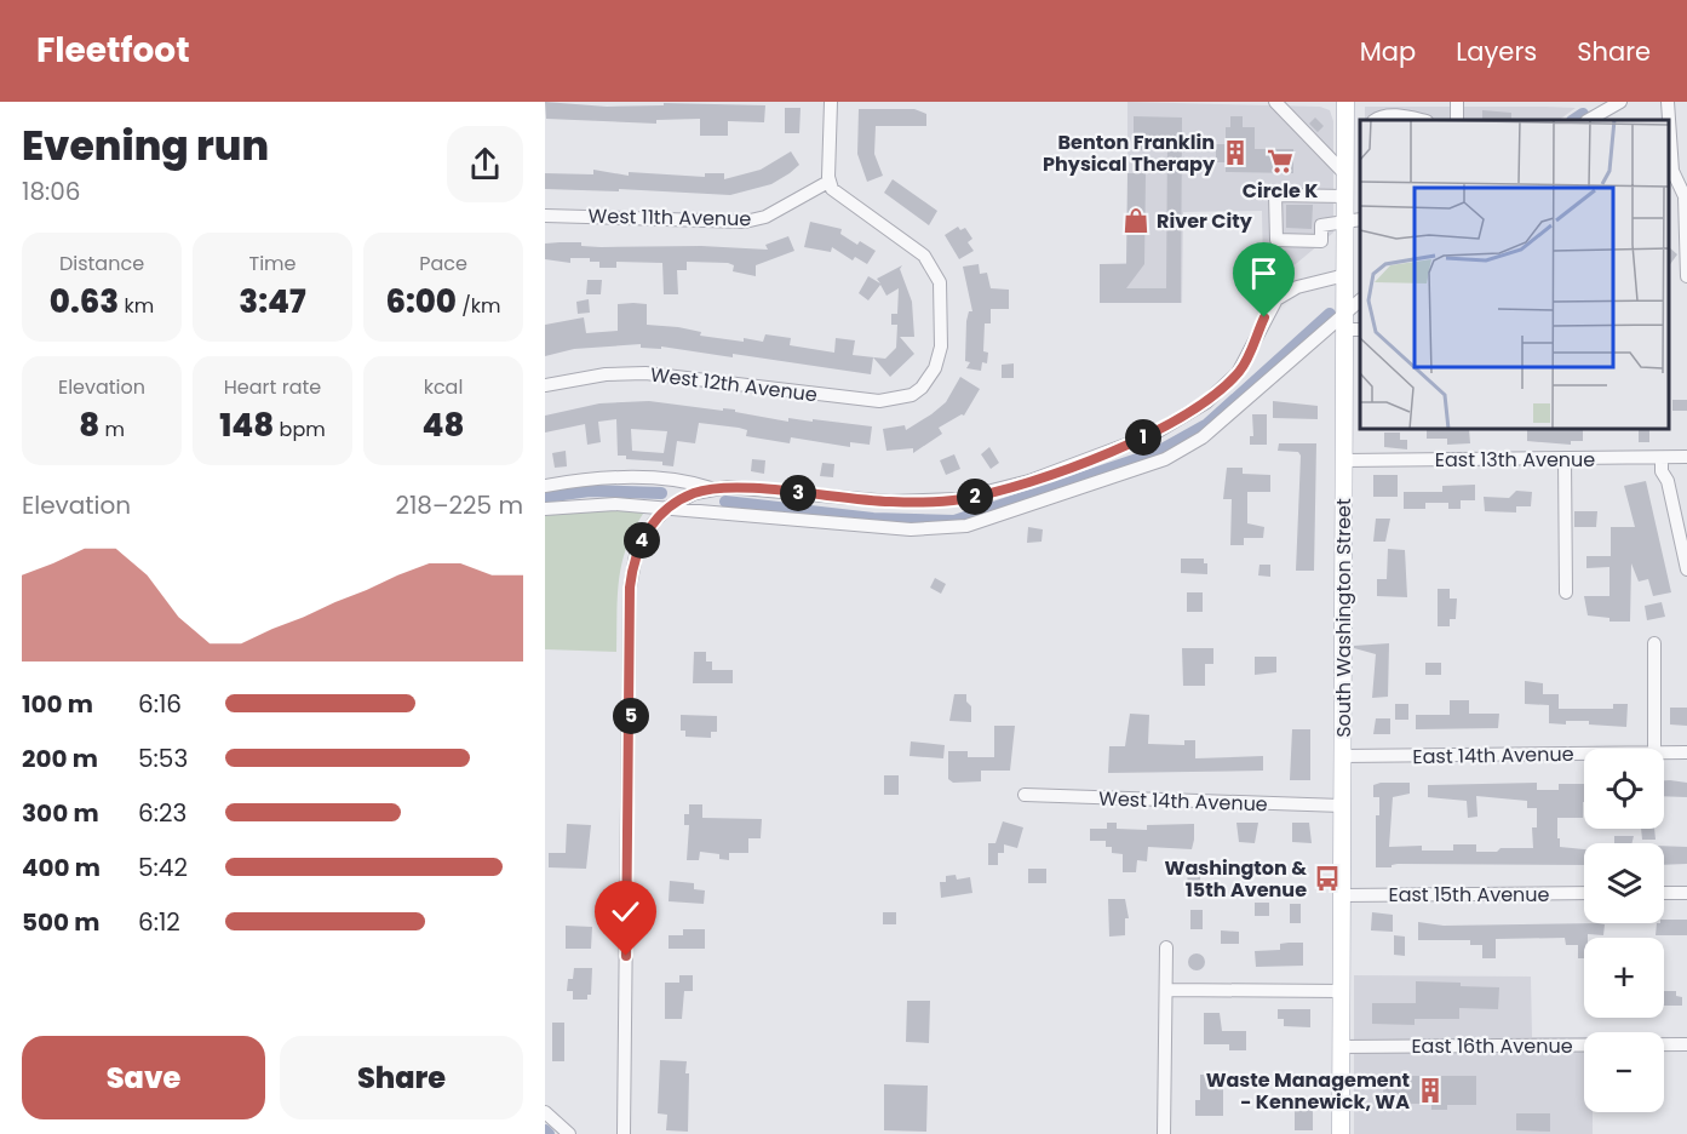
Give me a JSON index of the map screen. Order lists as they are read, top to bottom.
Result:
{
  "streets": {
    "main road": ["South Washington Street"],
    "street": [
      "West 11th Avenue",
      "West 12th Avenue",
      "East 13th Avenue",
      "East 14th Avenue",
      "West 14th Avenue",
      "East 15th Avenue",
      "East 16th Avenue"
    ]
  },
  "crossings": [
    ["West 11th Avenue", "West 12th Avenue"],
    ["East 13th Avenue", "South Washington Street"],
    ["South Washington Street", "East 14th Avenue"],
    ["South Washington Street", "West 14th Avenue"],
    ["South Washington Street", "East 15th Avenue"],
    ["South Washington Street", "East 16th Avenue"]
  ],
  "places": {
    "building": ["Benton Franklin Physical Therapy", "Waste Management - Kennewick, WA"],
    "supermarket": ["Circle K"],
    "shop": ["River City"],
    "bus stop": ["Washington & 15th Avenue"]
  },
  "page": {
    "header": "Fleetfoot",
    "nav": ["Map", "Layers", "Share"],
    "heading": ["Evening run", "18:06"],
    "stats": [
      ["Distance", "0.63 km"],
      ["Time", "3:47"],
      ["Pace", "6:00 /km"],
      ["Elevation", "8 m"],
      ["Heart rate", "148 bpm"],
      ["kcal", "48"]
    ],
    "pins": [
      "1",
      "3",
      "2",
      "4",
      "5"
    ],
    "chart": ["Elevation", "218–225 m"],
    "list": [
      {
        "name": "100 m",
        "note": "6:16"
      },
      {
        "name": "200 m",
        "note": "5:53"
      },
      {
        "name": "300 m",
        "note": "6:23"
      },
      {
        "name": "400 m",
        "note": "5:42"
      },
      {
        "name": "500 m",
        "note": "6:12"
      }
    ],
    "map_buttons": ["+", "−"],
    "buttons": ["Save", "Share"]
  }
}
